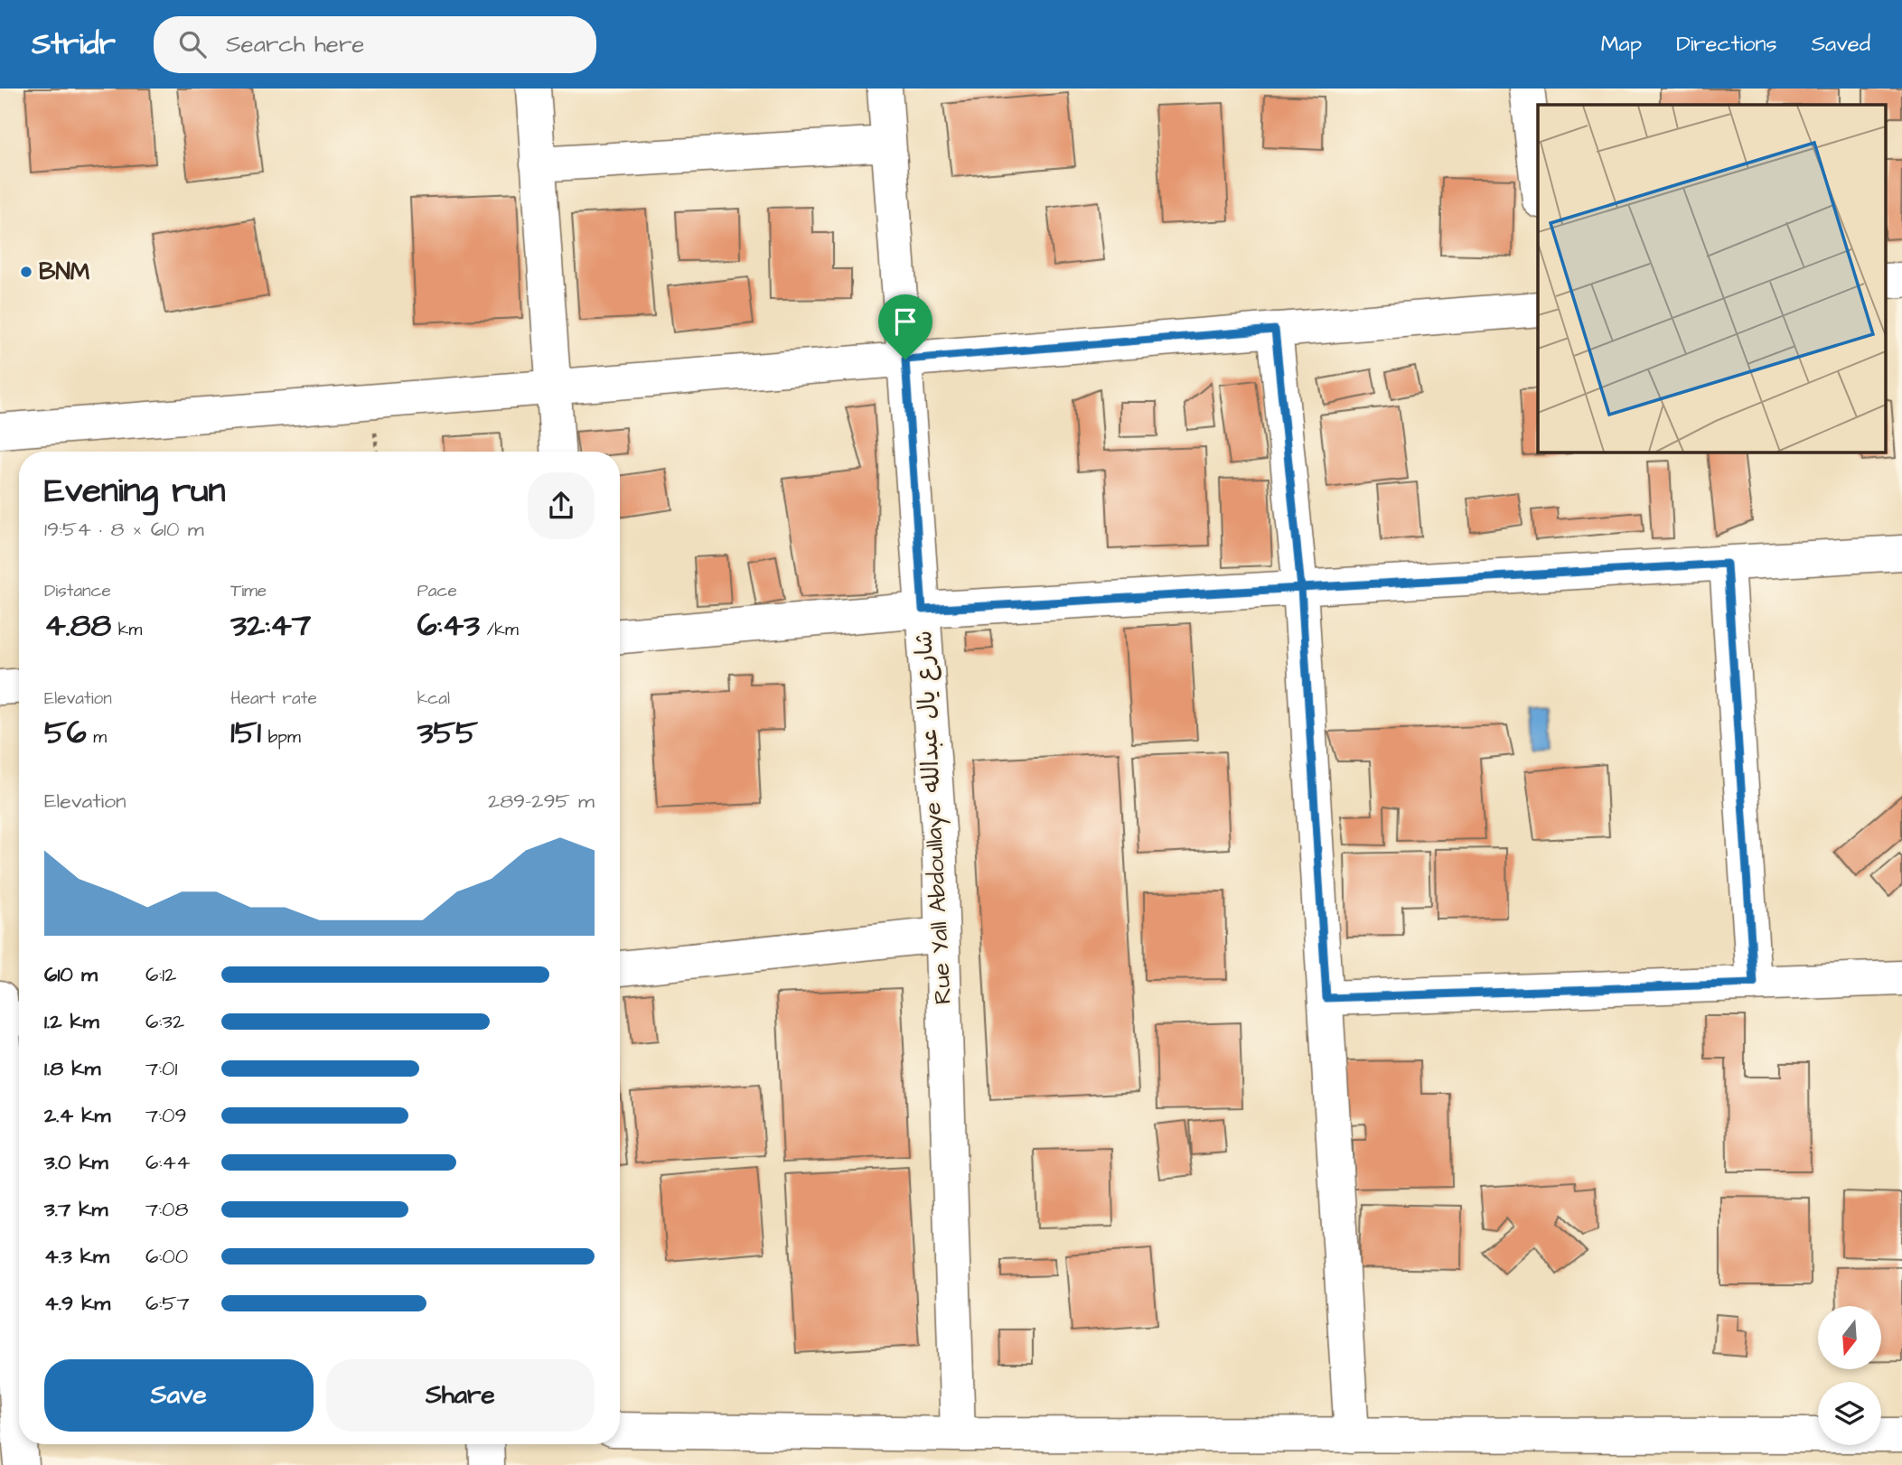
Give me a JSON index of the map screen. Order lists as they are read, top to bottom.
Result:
{
  "streets": {
    "street": ["Rue Yall Abdoullaye شارع يال عبدالله"]
  },
  "places": ["BNM"],
  "north": "bottom",
  "page": {
    "header": "Stridr",
    "search": "Search here",
    "nav": ["Map", "Directions", "Saved"],
    "heading": ["Evening run", "19:54 · 8 × 610 m"],
    "stats": [
      ["Distance", "4.88 km"],
      ["Time", "32:47"],
      ["Pace", "6:43 /km"],
      ["Elevation", "56 m"],
      ["Heart rate", "151 bpm"],
      ["kcal", "355"]
    ],
    "chart": ["Elevation", "289–295 m"],
    "list": [
      {
        "name": "610 m",
        "note": "6:12"
      },
      {
        "name": "1.2 km",
        "note": "6:32"
      },
      {
        "name": "1.8 km",
        "note": "7:01"
      },
      {
        "name": "2.4 km",
        "note": "7:09"
      },
      {
        "name": "3.0 km",
        "note": "6:44"
      },
      {
        "name": "3.7 km",
        "note": "7:08"
      },
      {
        "name": "4.3 km",
        "note": "6:00"
      },
      {
        "name": "4.9 km",
        "note": "6:57"
      }
    ],
    "buttons": ["Save", "Share"]
  }
}
